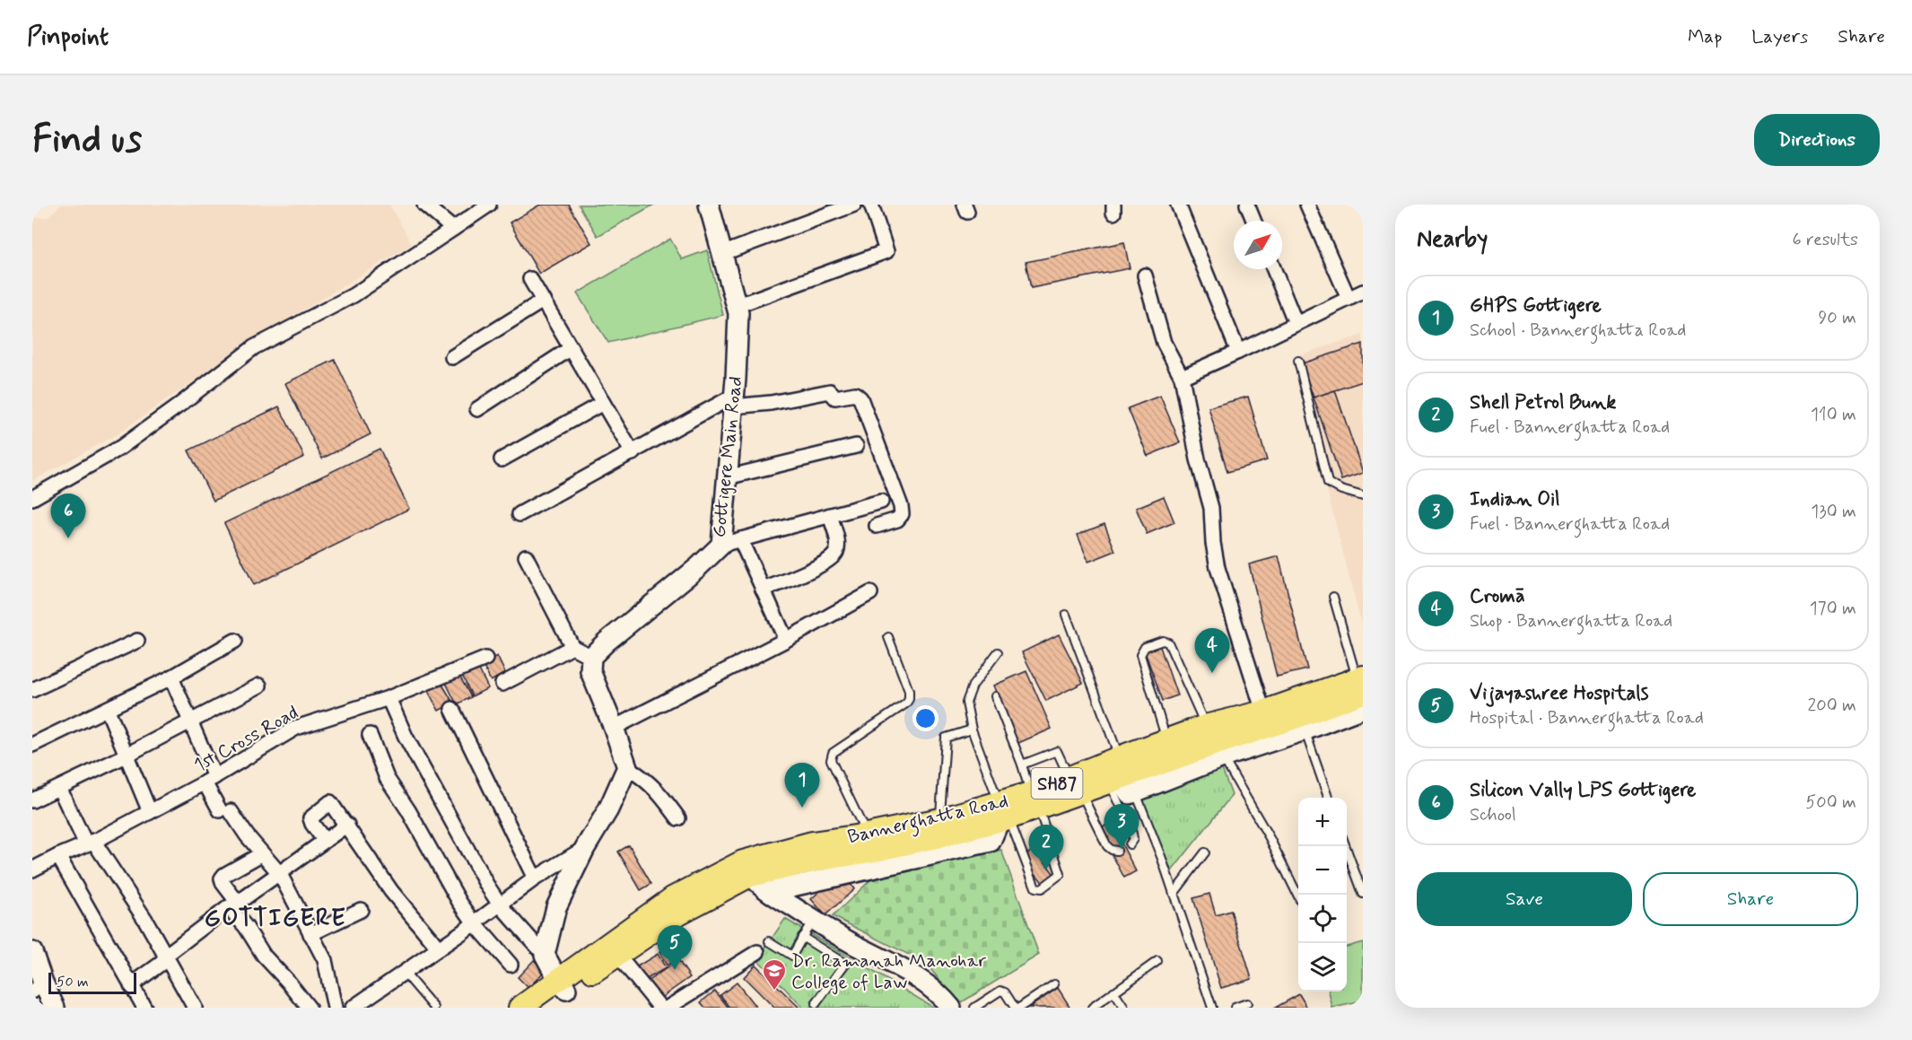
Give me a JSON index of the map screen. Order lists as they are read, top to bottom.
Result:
{
  "streets": {
    "main road": ["SH87", "Bannerghatta Road"],
    "street": ["Gottigere Main Road", "1st Cross Road"]
  },
  "districts": ["GOTTIGERE"],
  "places": {
    "school or university": ["Dr. Ramanah Manohar College of Law"]
  },
  "scale_bar": "50 m",
  "north": "top right",
  "page": {
    "header": "Pinpoint",
    "nav": ["Map", "Layers", "Share"],
    "buttons": [
      "Directions",
      ["Save", "Share"]
    ],
    "title": "Find us",
    "heading": ["Nearby", "6 results"],
    "list": [
      {
        "mark": "1",
        "name": "GHPS Gottigere",
        "note": "School · Bannerghatta Road",
        "value": "90 m"
      },
      {
        "mark": "2",
        "name": "Shell Petrol Bunk",
        "note": "Fuel · Bannerghatta Road",
        "value": "110 m"
      },
      {
        "mark": "3",
        "name": "Indian Oil",
        "note": "Fuel · Bannerghatta Road",
        "value": "130 m"
      },
      {
        "mark": "4",
        "name": "Cromā",
        "note": "Shop · Bannerghatta Road",
        "value": "170 m"
      },
      {
        "mark": "5",
        "name": "Vijayashree Hospitals",
        "note": "Hospital · Bannerghatta Road",
        "value": "200 m"
      },
      {
        "mark": "6",
        "name": "Silicon Vally LPS Gottigere",
        "note": "School",
        "value": "500 m"
      }
    ],
    "pins": [
      "6",
      "4",
      "1",
      "3",
      "2",
      "5"
    ],
    "map_buttons": ["+", "−"],
    "scale": "50 m"
  }
}
